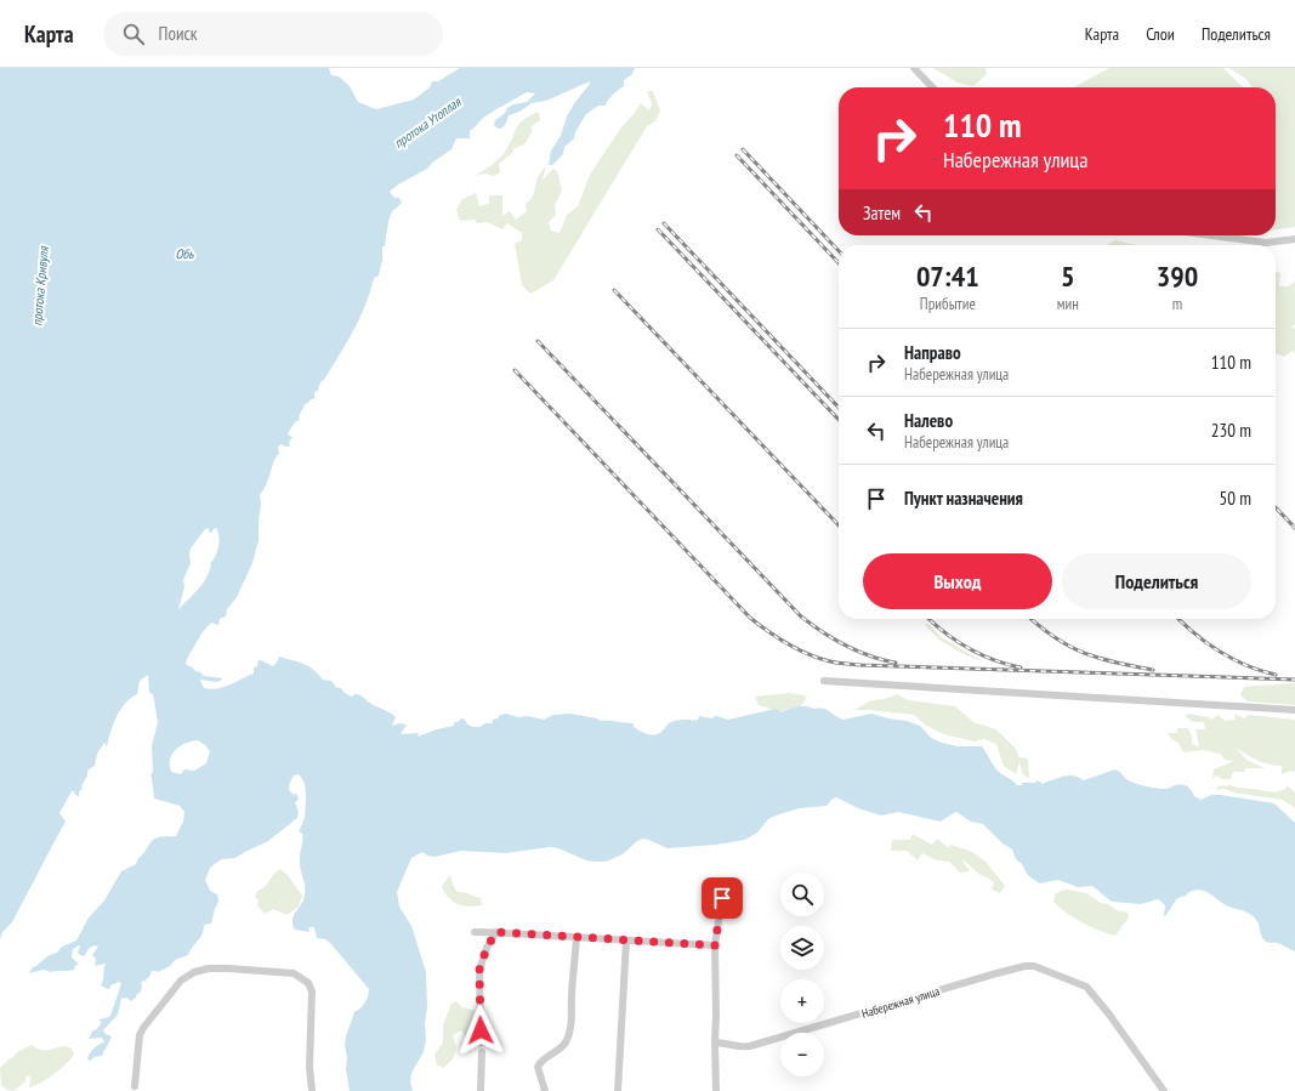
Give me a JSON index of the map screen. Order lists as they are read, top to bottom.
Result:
{
  "streets": {
    "street": ["Набережная улица"]
  },
  "water": ["протока Утоплая", "Обь", "протока Кривуля"],
  "page": {
    "header": "Карта",
    "search": "Поиск",
    "nav": ["Карта", "Слои", "Поделиться"],
    "turn": ["110 m", "Набережная улица"],
    "then": "Затем",
    "eta": [
      "07:41",
      "Прибытие",
      "5",
      "мин",
      "390",
      "m"
    ],
    "list": [
      {
        "name": "Направо",
        "note": "Набережная улица",
        "value": "110 m"
      },
      {
        "name": "Налево",
        "note": "Набережная улица",
        "value": "230 m"
      },
      {
        "name": "Пункт назначения",
        "value": "50 m"
      }
    ],
    "buttons": ["Выход", "Поделиться"],
    "map_buttons": ["+", "−"]
  }
}
